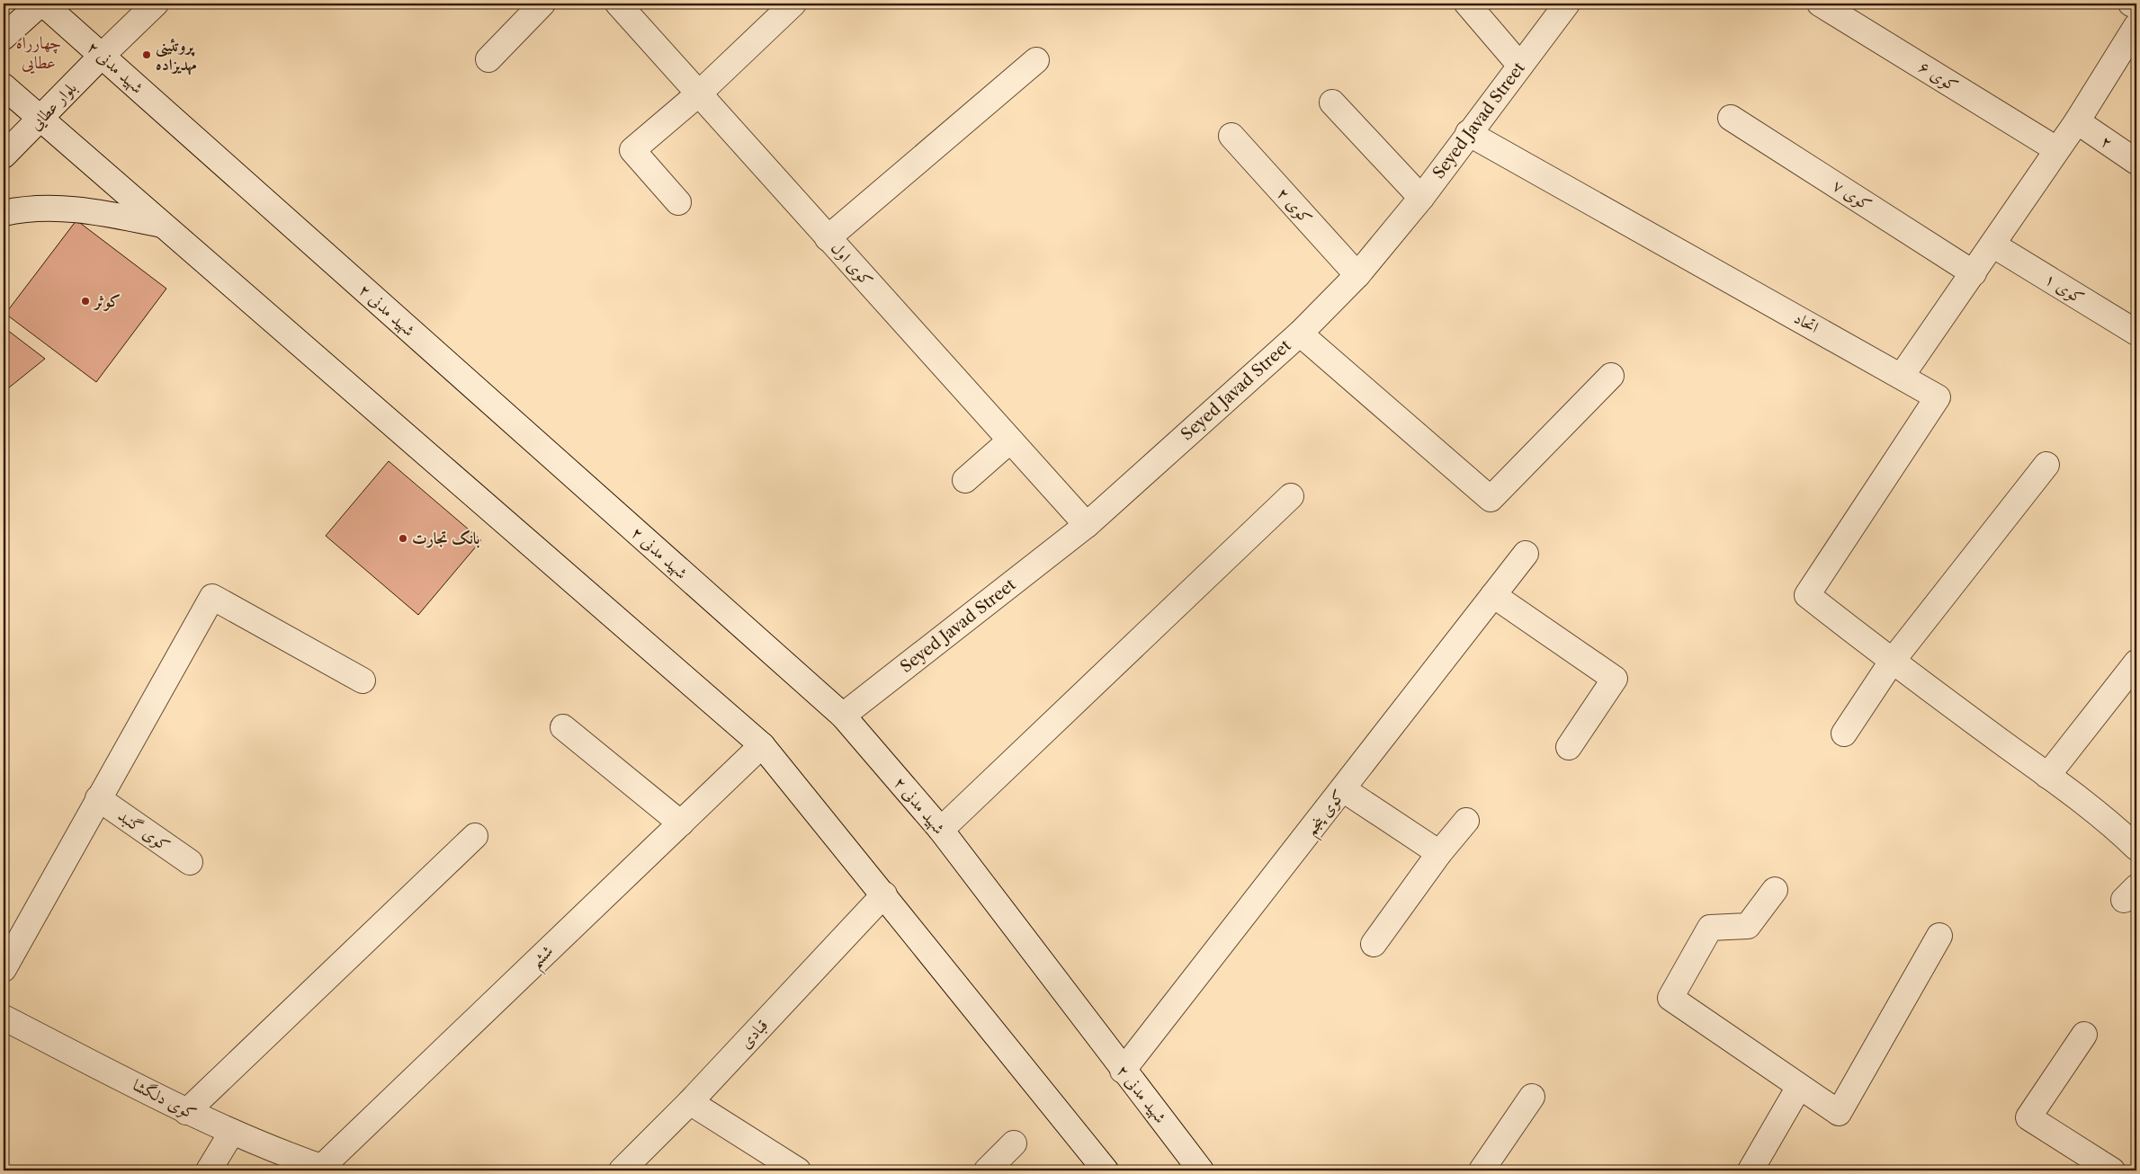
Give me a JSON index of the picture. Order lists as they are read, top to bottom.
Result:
{
  "streets": {
    "street": [
      "شهید مدنی ۲",
      "کوی ۶",
      "بلوار عطایی",
      "Seyed Javad Street",
      "۲",
      "کوی ۷",
      "کوی ۲",
      "کوی اول",
      "کوی ۱",
      "اتحاد",
      "کوی پنجم",
      "کوی گنبد",
      "ششم",
      "قبادی",
      "کوی دلگشا"
    ]
  },
  "crossings": [
    ["شهید مدنی ۲", "بلوار عطایی"],
    ["شهید مدنی ۲", "Seyed Javad Street"],
    ["شهید مدنی ۲", "کوی پنجم"],
    ["Seyed Javad Street", "کوی ۲"],
    ["Seyed Javad Street", "کوی اول"],
    ["Seyed Javad Street", "اتحاد"],
    ["ششم", "کوی دلگشا"]
  ],
  "districts": ["چهارراه عطایی"],
  "places": ["پروتئينی مهديزاده", "کوثر", "بانک تجارت"]
}
